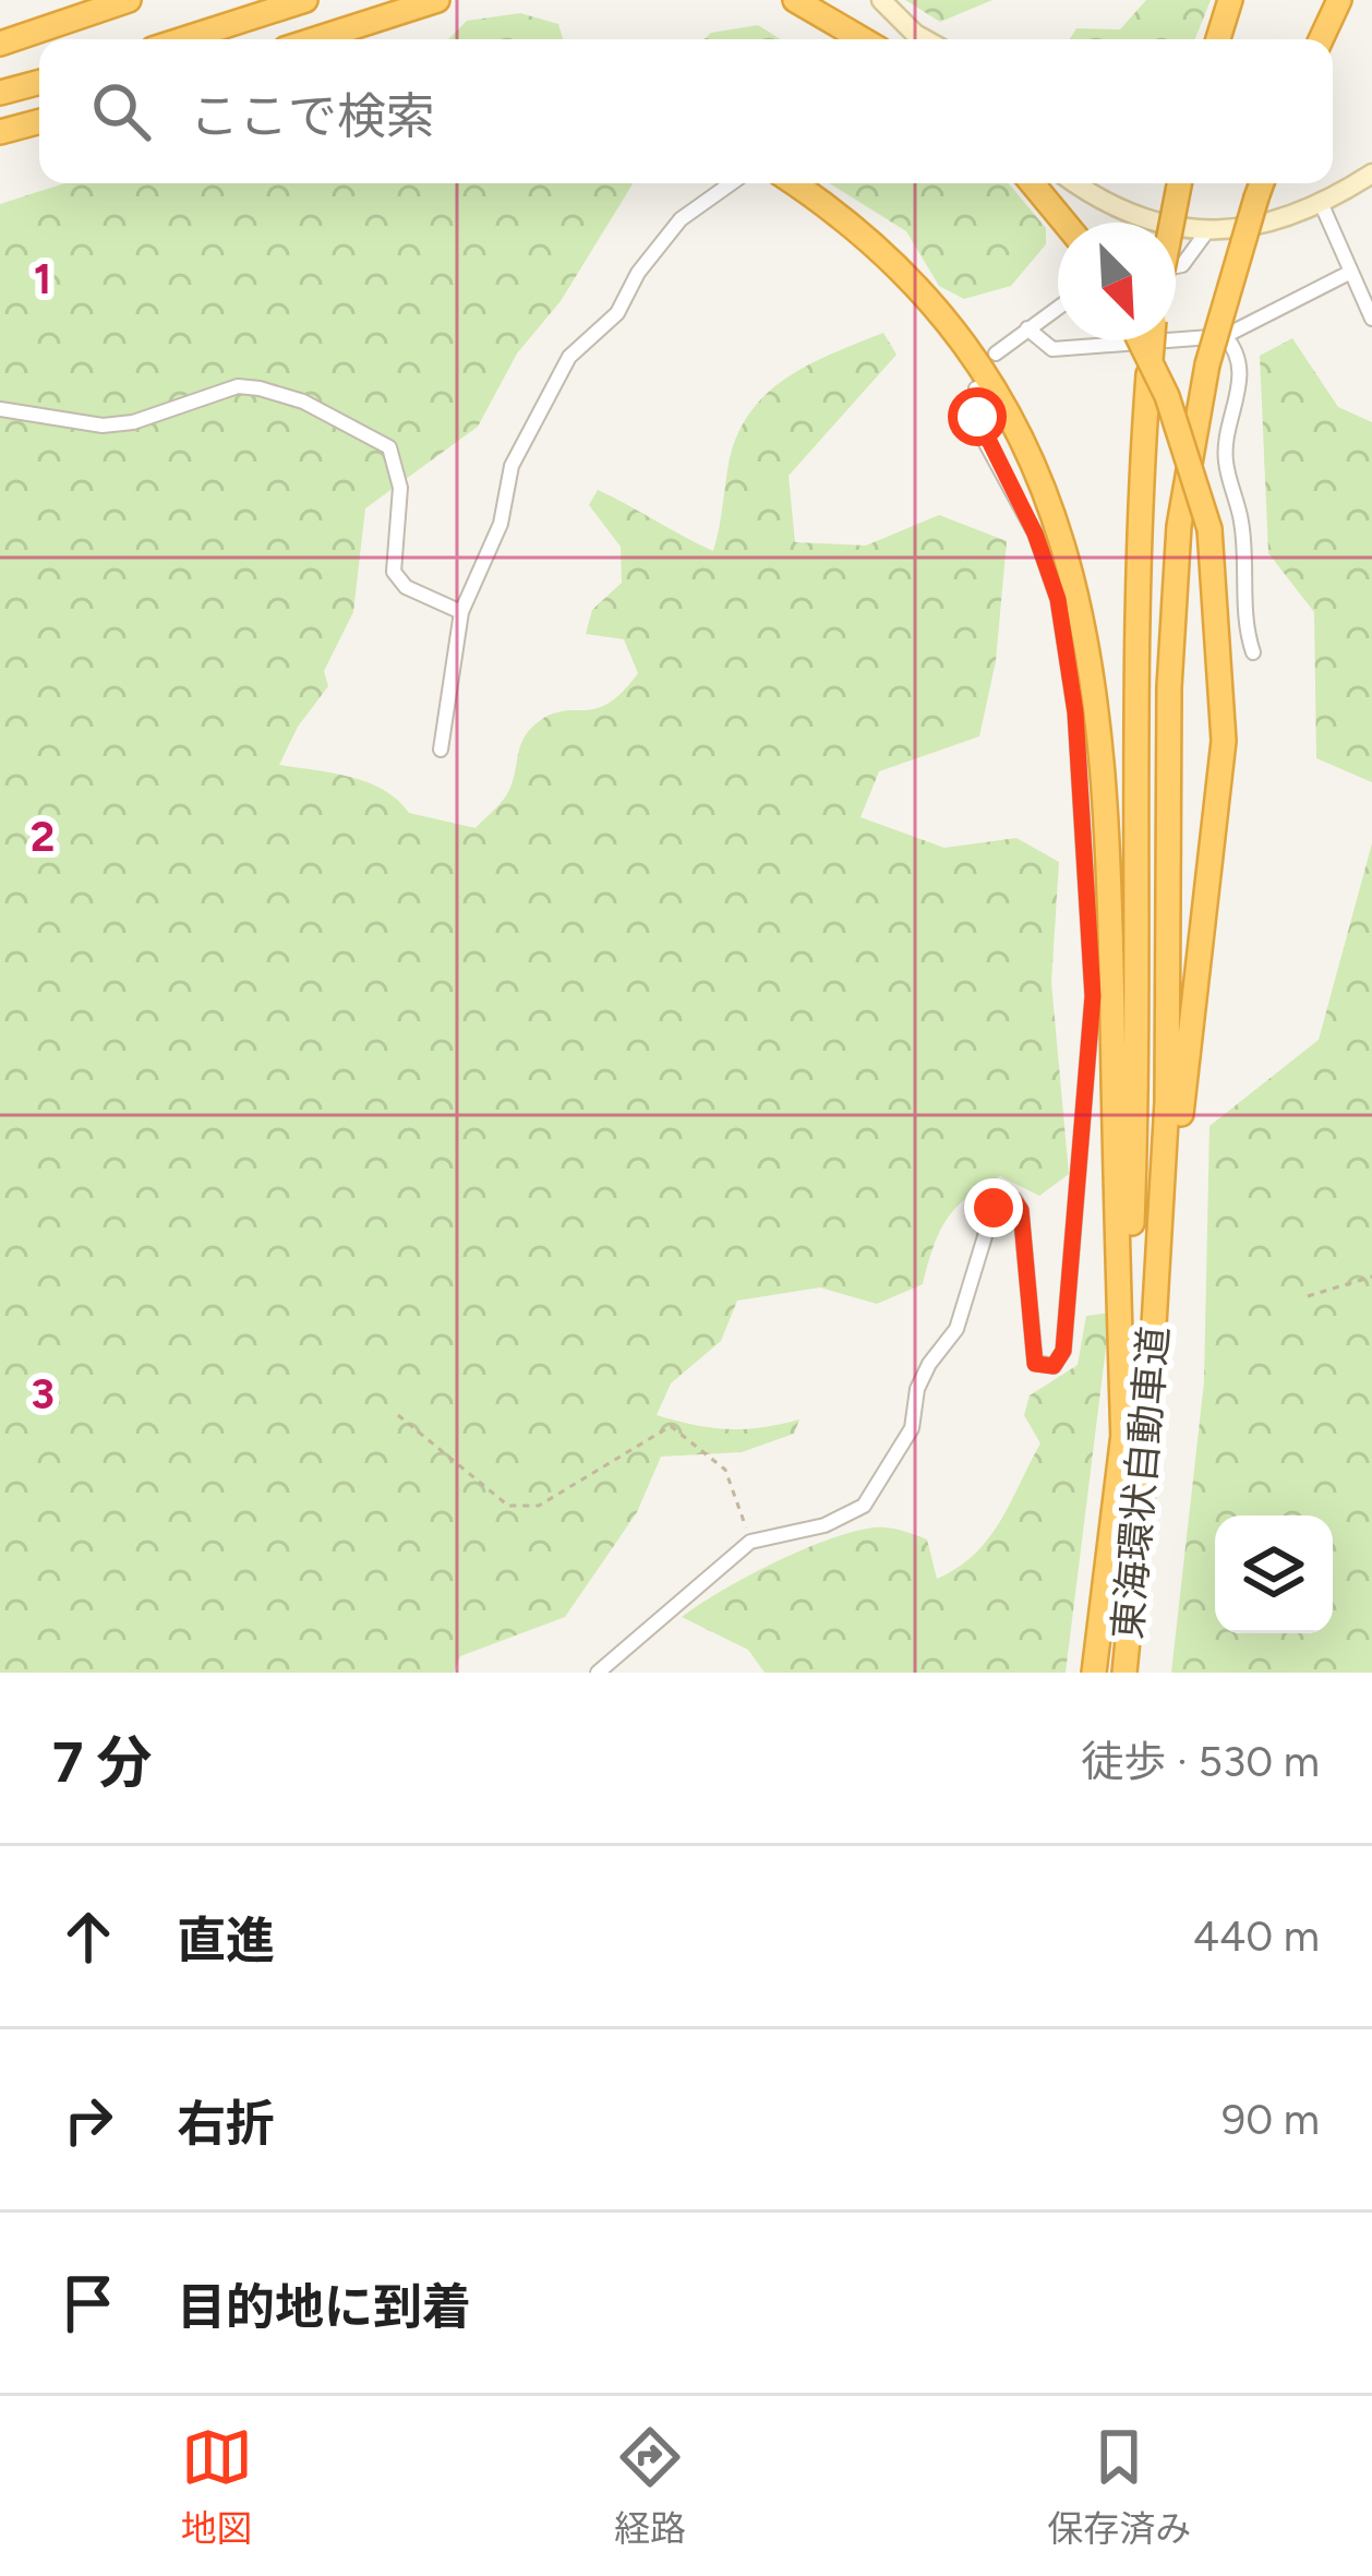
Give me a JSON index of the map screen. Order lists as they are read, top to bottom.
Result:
{
  "streets": {
    "highway": ["東海環状自動車道"]
  },
  "north": "bottom right",
  "page": {
    "search": "ここで検索",
    "heading": ["7 分", "徒歩 · 530 m"],
    "list": [
      ["直進", "440 m"],
      ["右折", "90 m"],
      "目的地に到着"
    ],
    "nav": ["地図", "経路", "保存済み"]
  },
  "grid": {
    "rows": ["1", "2", "3"]
  }
}
